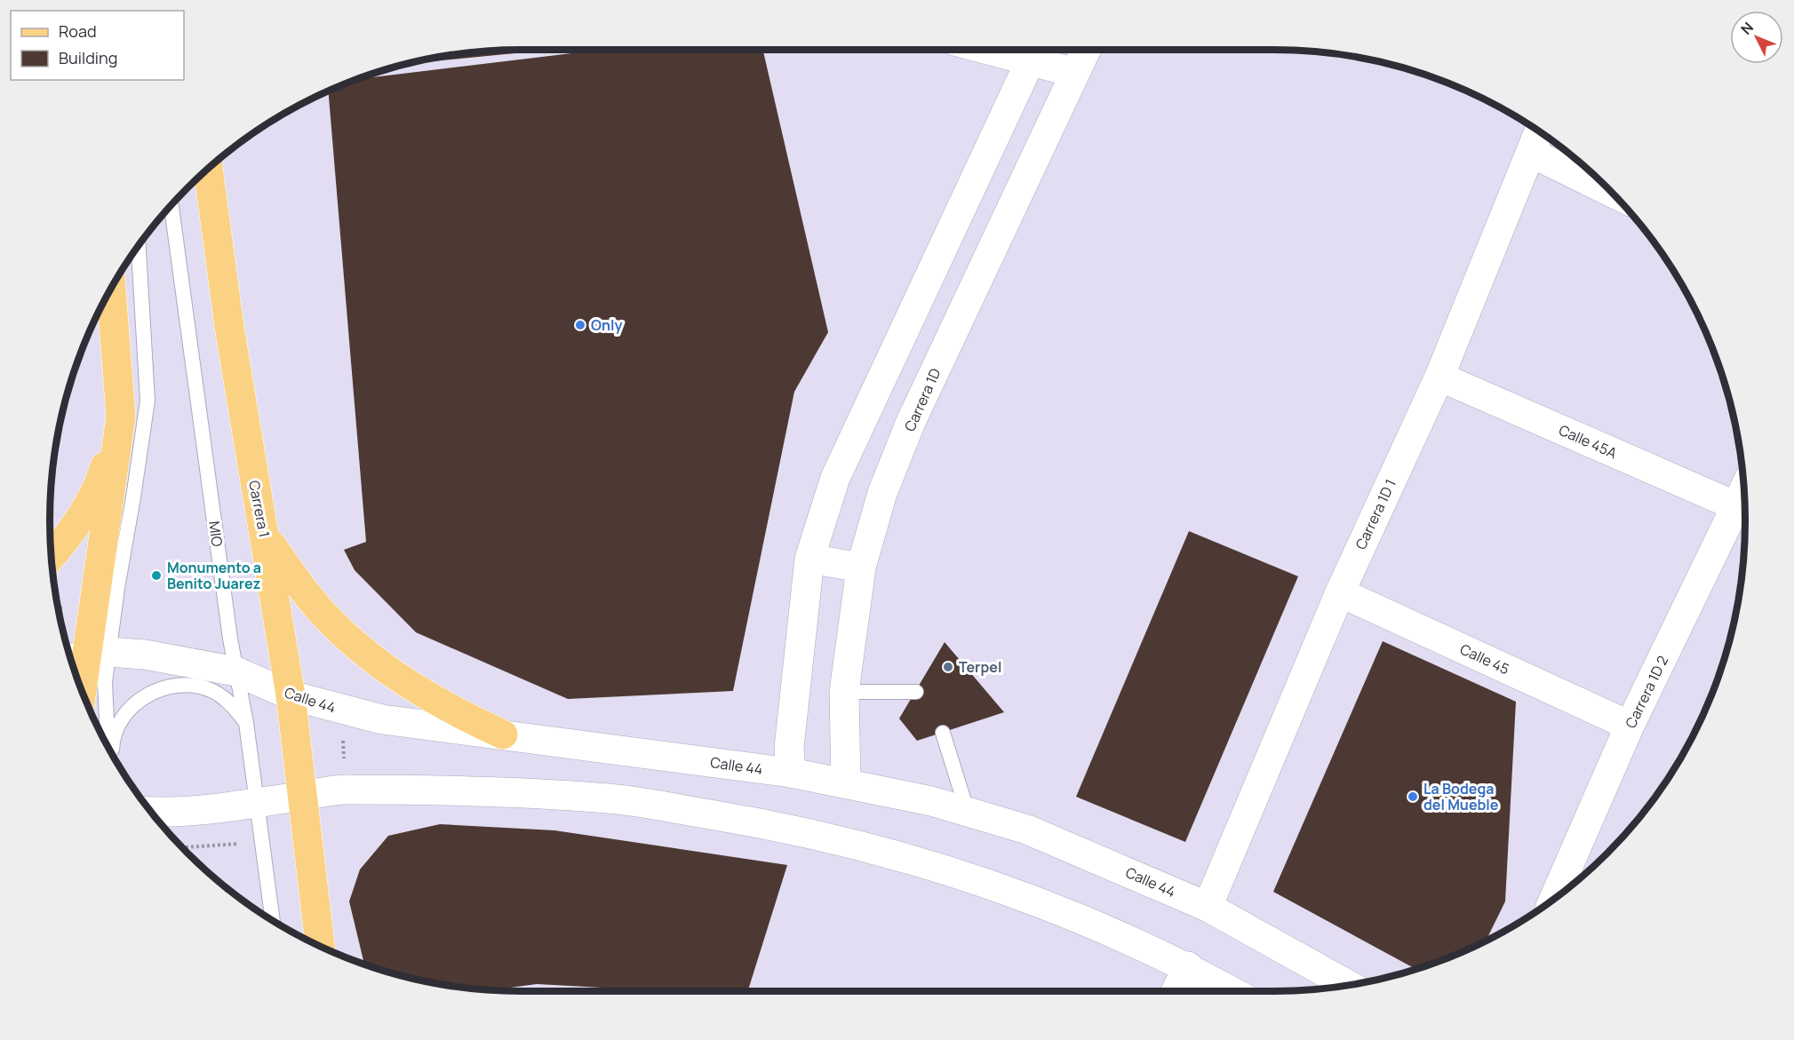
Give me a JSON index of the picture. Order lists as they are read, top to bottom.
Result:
{
  "streets": {
    "main road": ["Carrera 1"],
    "street": [
      "Carrera 1D",
      "Calle 45A",
      "Carrera 1D 1",
      "Calle 45",
      "Carrera 1D 2",
      "Calle 44"
    ],
    "lane": ["MIO"]
  },
  "crossings": [
    ["Carrera 1D", "Calle 44"],
    ["Calle 45A", "Carrera 1D 1"],
    ["Calle 45A", "Carrera 1D 2"],
    ["Carrera 1", "Calle 44"],
    ["Carrera 1D 1", "Calle 45"],
    ["Carrera 1D 1", "Calle 44"],
    ["MIO", "Calle 44"],
    ["Calle 45", "Carrera 1D 2"]
  ],
  "places": [
    "Only",
    "Monumento a Benito Juarez",
    "Terpel",
    "La Bodega del Mueble"
  ],
  "legend": ["Road", "Building"],
  "north": "top left"
}
